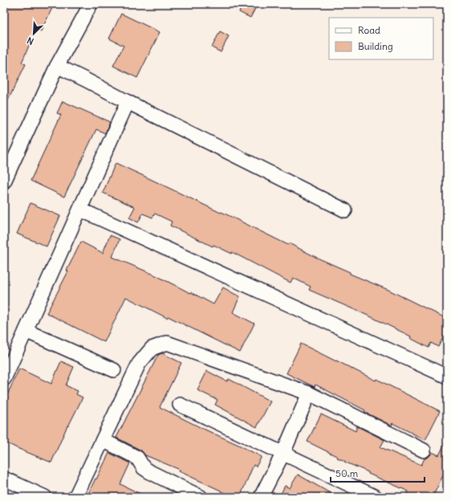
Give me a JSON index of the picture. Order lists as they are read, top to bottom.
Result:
{
  "legend": ["Road", "Building"],
  "scale_bar": "50 m",
  "north": "bottom left"
}
